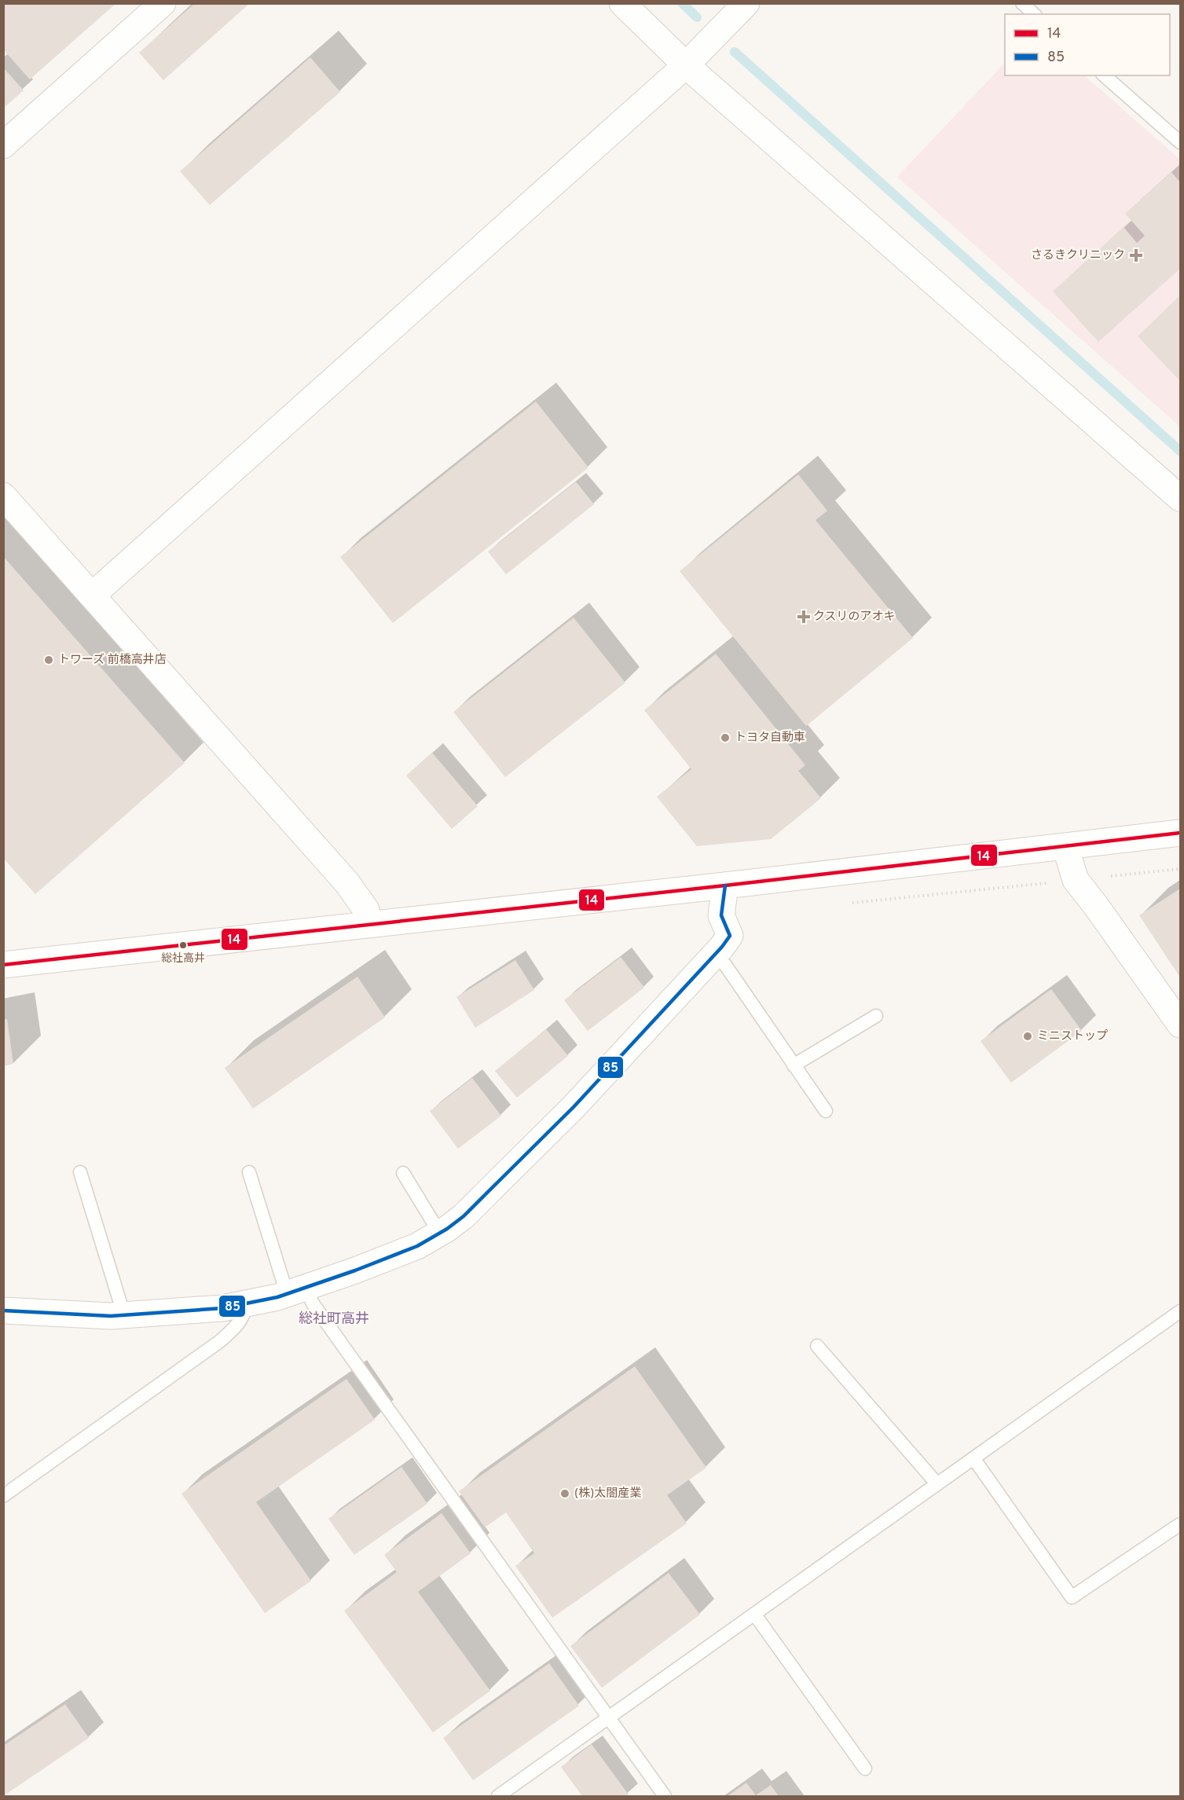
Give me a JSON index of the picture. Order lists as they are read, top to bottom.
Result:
{
  "districts": ["総社町高井"],
  "places": {
    "health": ["さるきクリニック", "クスリのアオキ"],
    "other": [
      "トワーズ 前橋高井店",
      "トヨタ自動車",
      "総社高井",
      "ミニストップ",
      "(株)太閤産業"
    ]
  },
  "lines": ["transit line 14", "transit line 85"],
  "legend": ["14", "85"]
}
